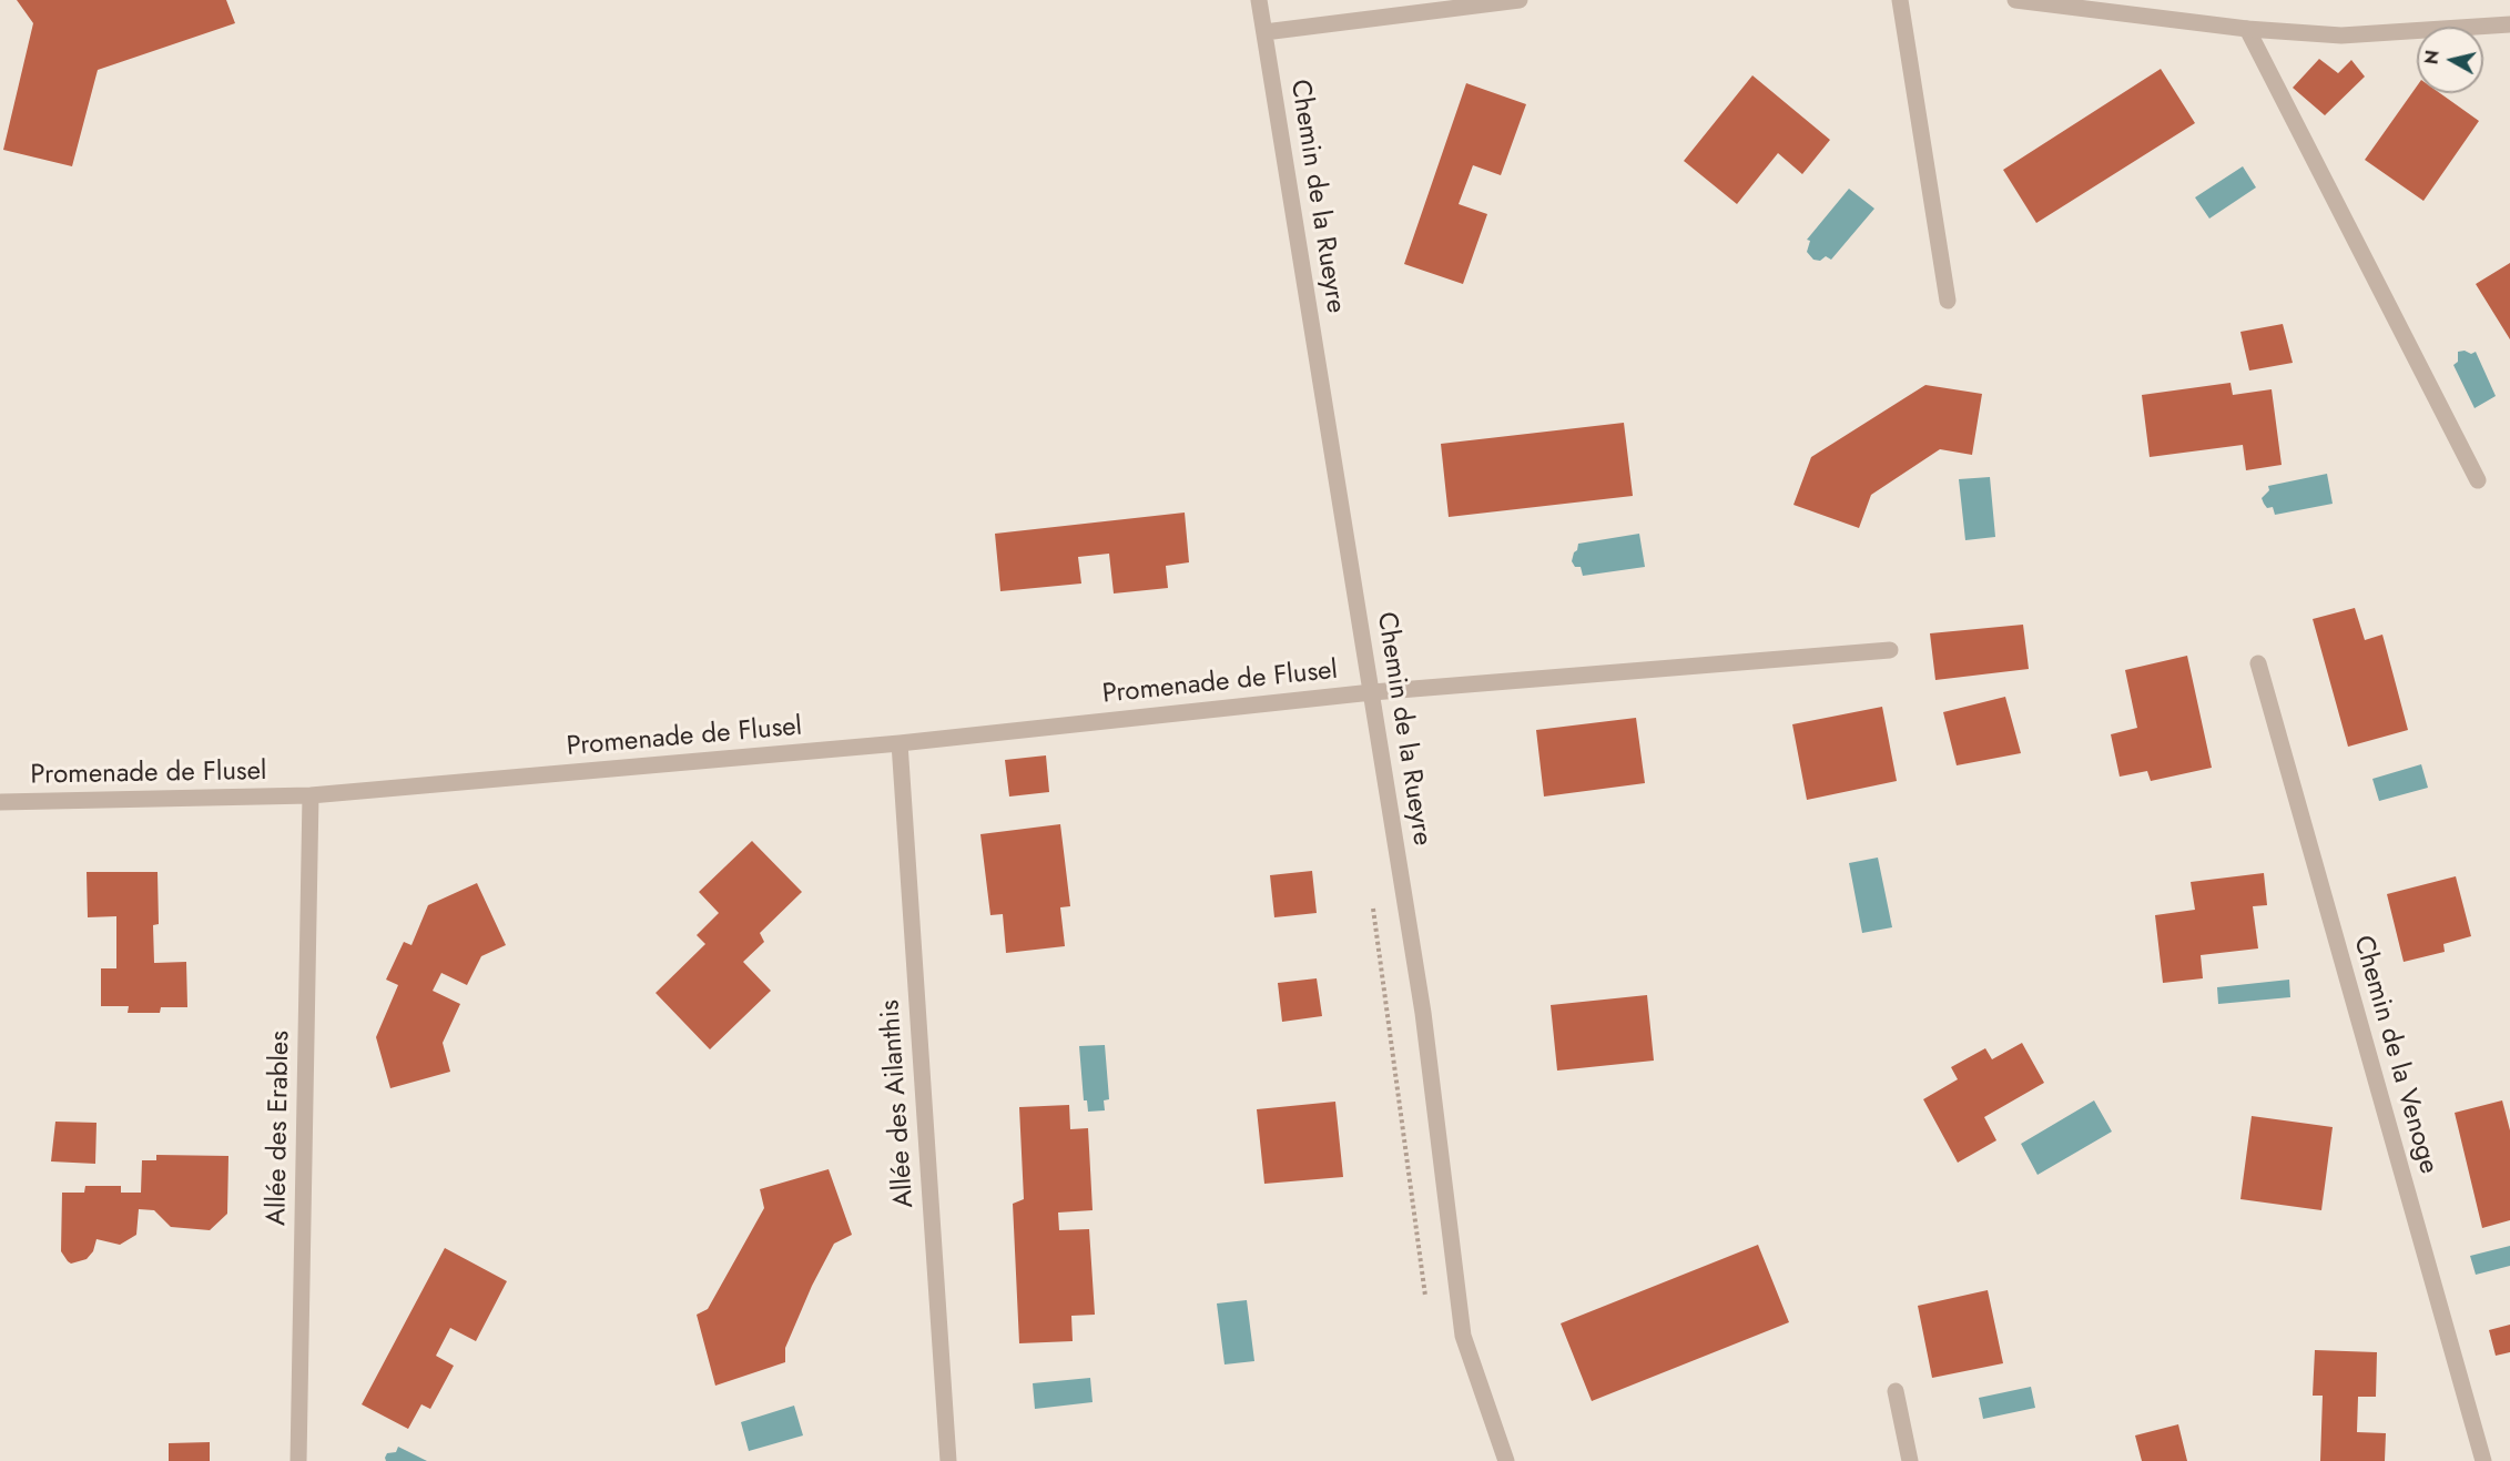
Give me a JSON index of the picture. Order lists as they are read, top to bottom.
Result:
{
  "streets": {
    "street": [
      "Chemin de la Rueyre",
      "Promenade de Flusel",
      "Chemin de la Venoge",
      "Allée des Ailanthis",
      "Allée des Erables"
    ]
  },
  "crossings": [
    ["Chemin de la Rueyre", "Promenade de Flusel"],
    ["Promenade de Flusel", "Allée des Ailanthis"],
    ["Promenade de Flusel", "Allée des Erables"]
  ],
  "north": "left"
}
